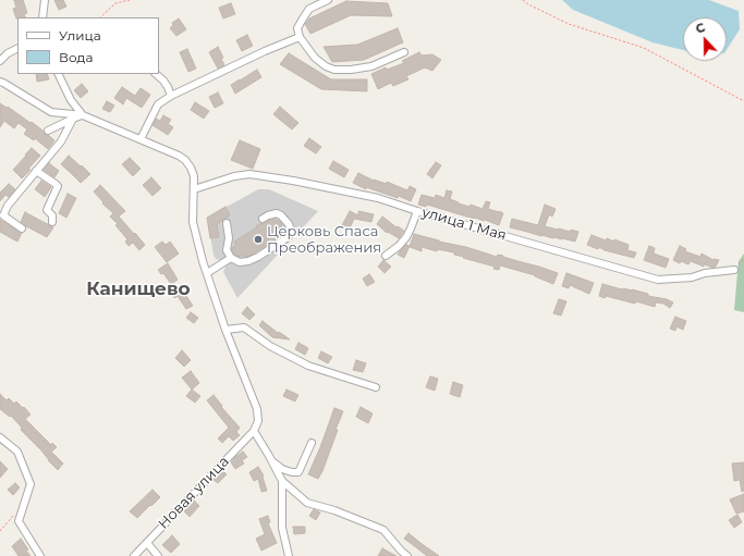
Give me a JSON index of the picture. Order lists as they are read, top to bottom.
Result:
{
  "streets": {
    "street": ["улица 1 Мая", "Новая улица"]
  },
  "districts": ["Канищево"],
  "places": ["Церковь Спаса Преображения"],
  "legend": ["Улица", "Вода"],
  "north": "top"
}
